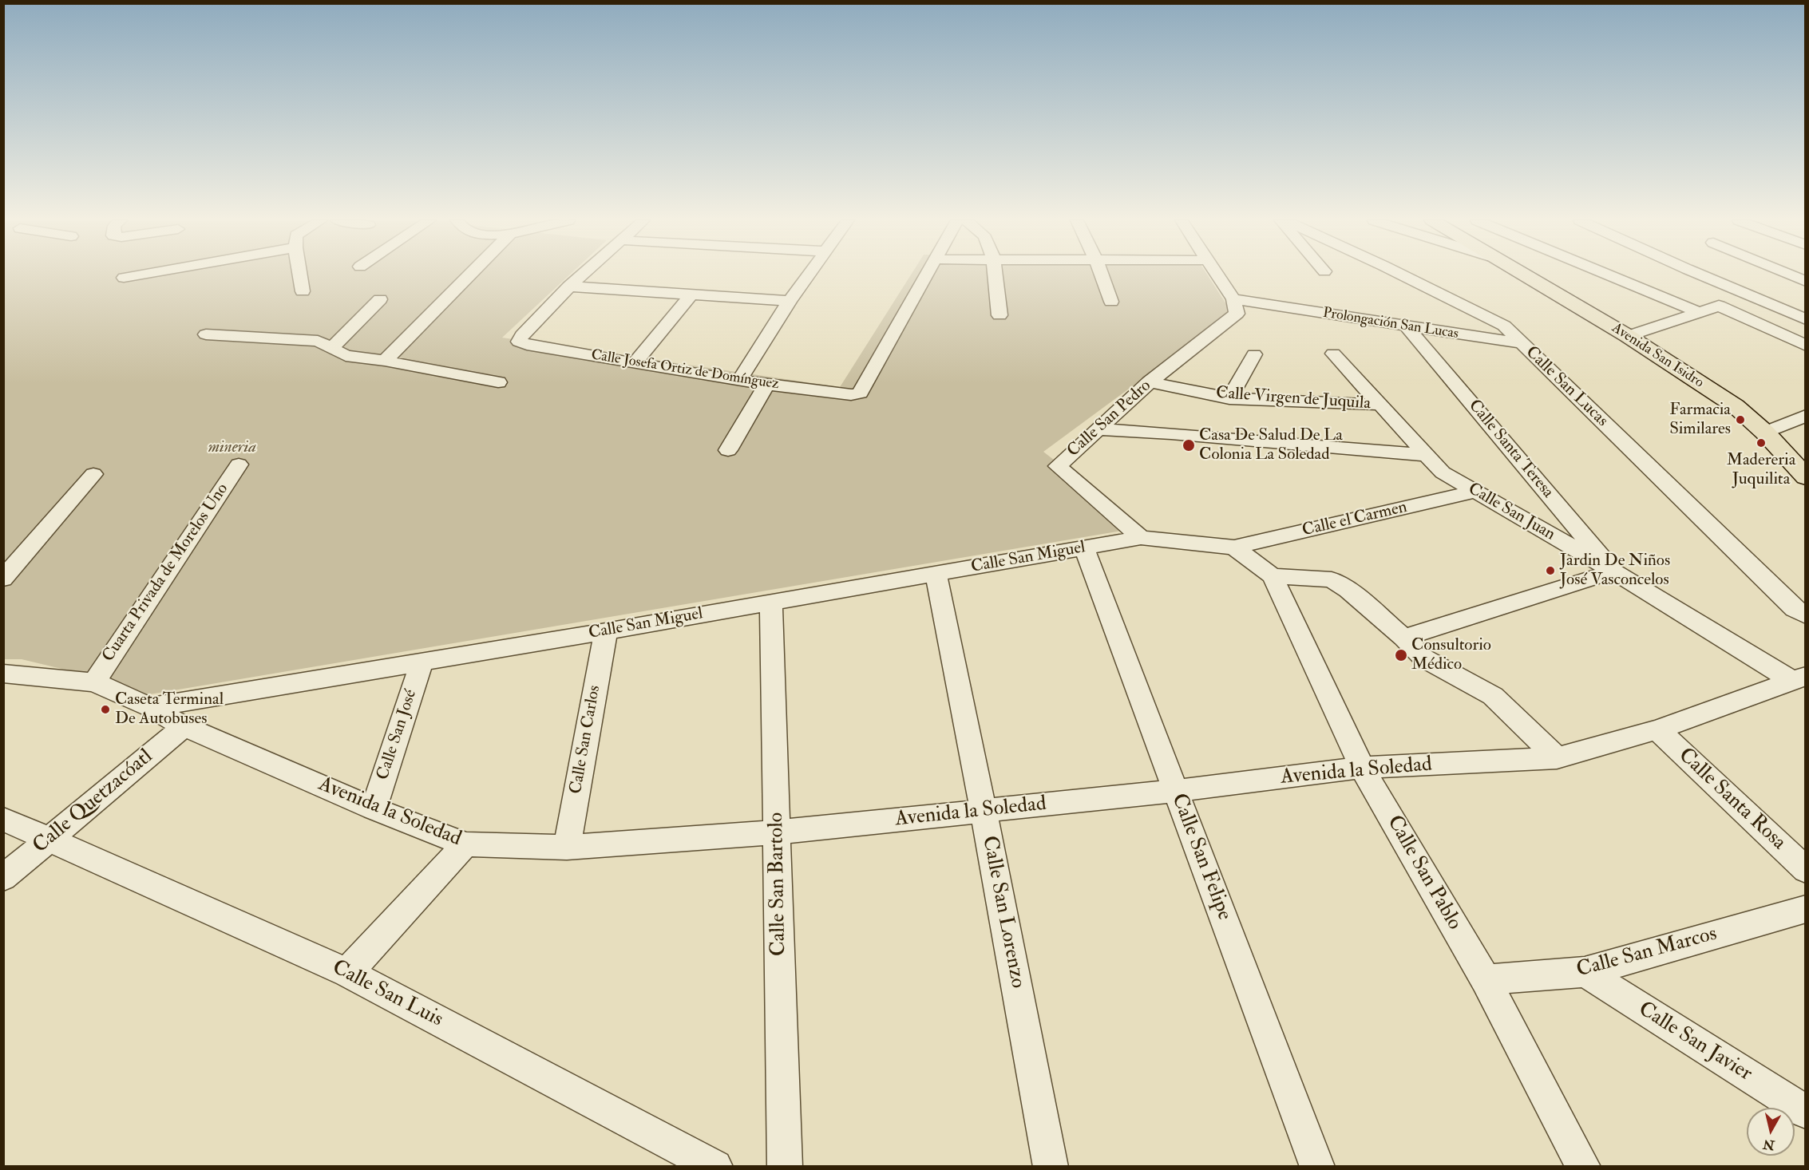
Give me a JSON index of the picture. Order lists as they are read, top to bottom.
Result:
{
  "streets": {
    "main road": ["Avenida San Isidro"],
    "street": [
      "Prolongación San Lucas",
      "Calle Josefa Ortiz de Domínguez",
      "Calle San Lucas",
      "Calle Virgen de Juquila",
      "Calle San Pedro",
      "Calle Santa Teresa",
      "Calle San Juan",
      "Calle el Carmen",
      "Calle San Miguel",
      "Cuarta Privada de Morelos Uno",
      "Calle San José",
      "Calle San Carlos",
      "Avenida la Soledad",
      "Calle Santa Rosa",
      "Calle Quetzacóatl",
      "Calle San Felipe",
      "Calle San Pablo",
      "Calle San Bartolo",
      "Calle San Lorenzo",
      "Calle San Marcos",
      "Calle San Luis",
      "Calle San Javier"
    ]
  },
  "crossings": [
    ["Prolongación San Lucas", "Calle San Lucas"],
    ["Prolongación San Lucas", "Calle San Pedro"],
    ["Prolongación San Lucas", "Calle Santa Teresa"],
    ["Calle Virgen de Juquila", "Calle San Pedro"],
    ["Calle Virgen de Juquila", "Calle San Juan"],
    ["Calle San Pedro", "Calle San Miguel"],
    ["Calle Santa Teresa", "Calle San Juan"],
    ["Calle San Juan", "Calle el Carmen"],
    ["Calle San Juan", "Avenida la Soledad"],
    ["Calle el Carmen", "Calle San Miguel"],
    ["Calle San Miguel", "Calle San José"],
    ["Calle San Miguel", "Calle San Carlos"],
    ["Calle San Miguel", "Avenida la Soledad"],
    ["Calle San Miguel", "Calle San Felipe"],
    ["Calle San Miguel", "Calle San Bartolo"],
    ["Calle San Miguel", "Calle San Lorenzo"],
    ["Cuarta Privada de Morelos Uno", "Avenida la Soledad"],
    ["Calle San José", "Avenida la Soledad"],
    ["Calle San Carlos", "Avenida la Soledad"],
    ["Avenida la Soledad", "Calle Santa Rosa"],
    ["Avenida la Soledad", "Calle Quetzacóatl"],
    ["Avenida la Soledad", "Calle San Felipe"],
    ["Avenida la Soledad", "Calle San Pablo"],
    ["Avenida la Soledad", "Calle San Bartolo"],
    ["Avenida la Soledad", "Calle San Lorenzo"],
    ["Calle Quetzacóatl", "Calle San Luis"],
    ["Calle San Pablo", "Calle San Marcos"],
    ["Calle San Marcos", "Calle San Javier"]
  ],
  "parks": ["mineria"],
  "places": [
    "Farmacia Similares",
    "Madereria Juquilita",
    "Casa De Salud De La Colonia La Soledad",
    "Jardin De Niños José Vasconcelos",
    "Consultorio Médico",
    "Caseta Terminal De Autobuses"
  ],
  "north": "bottom"
}
